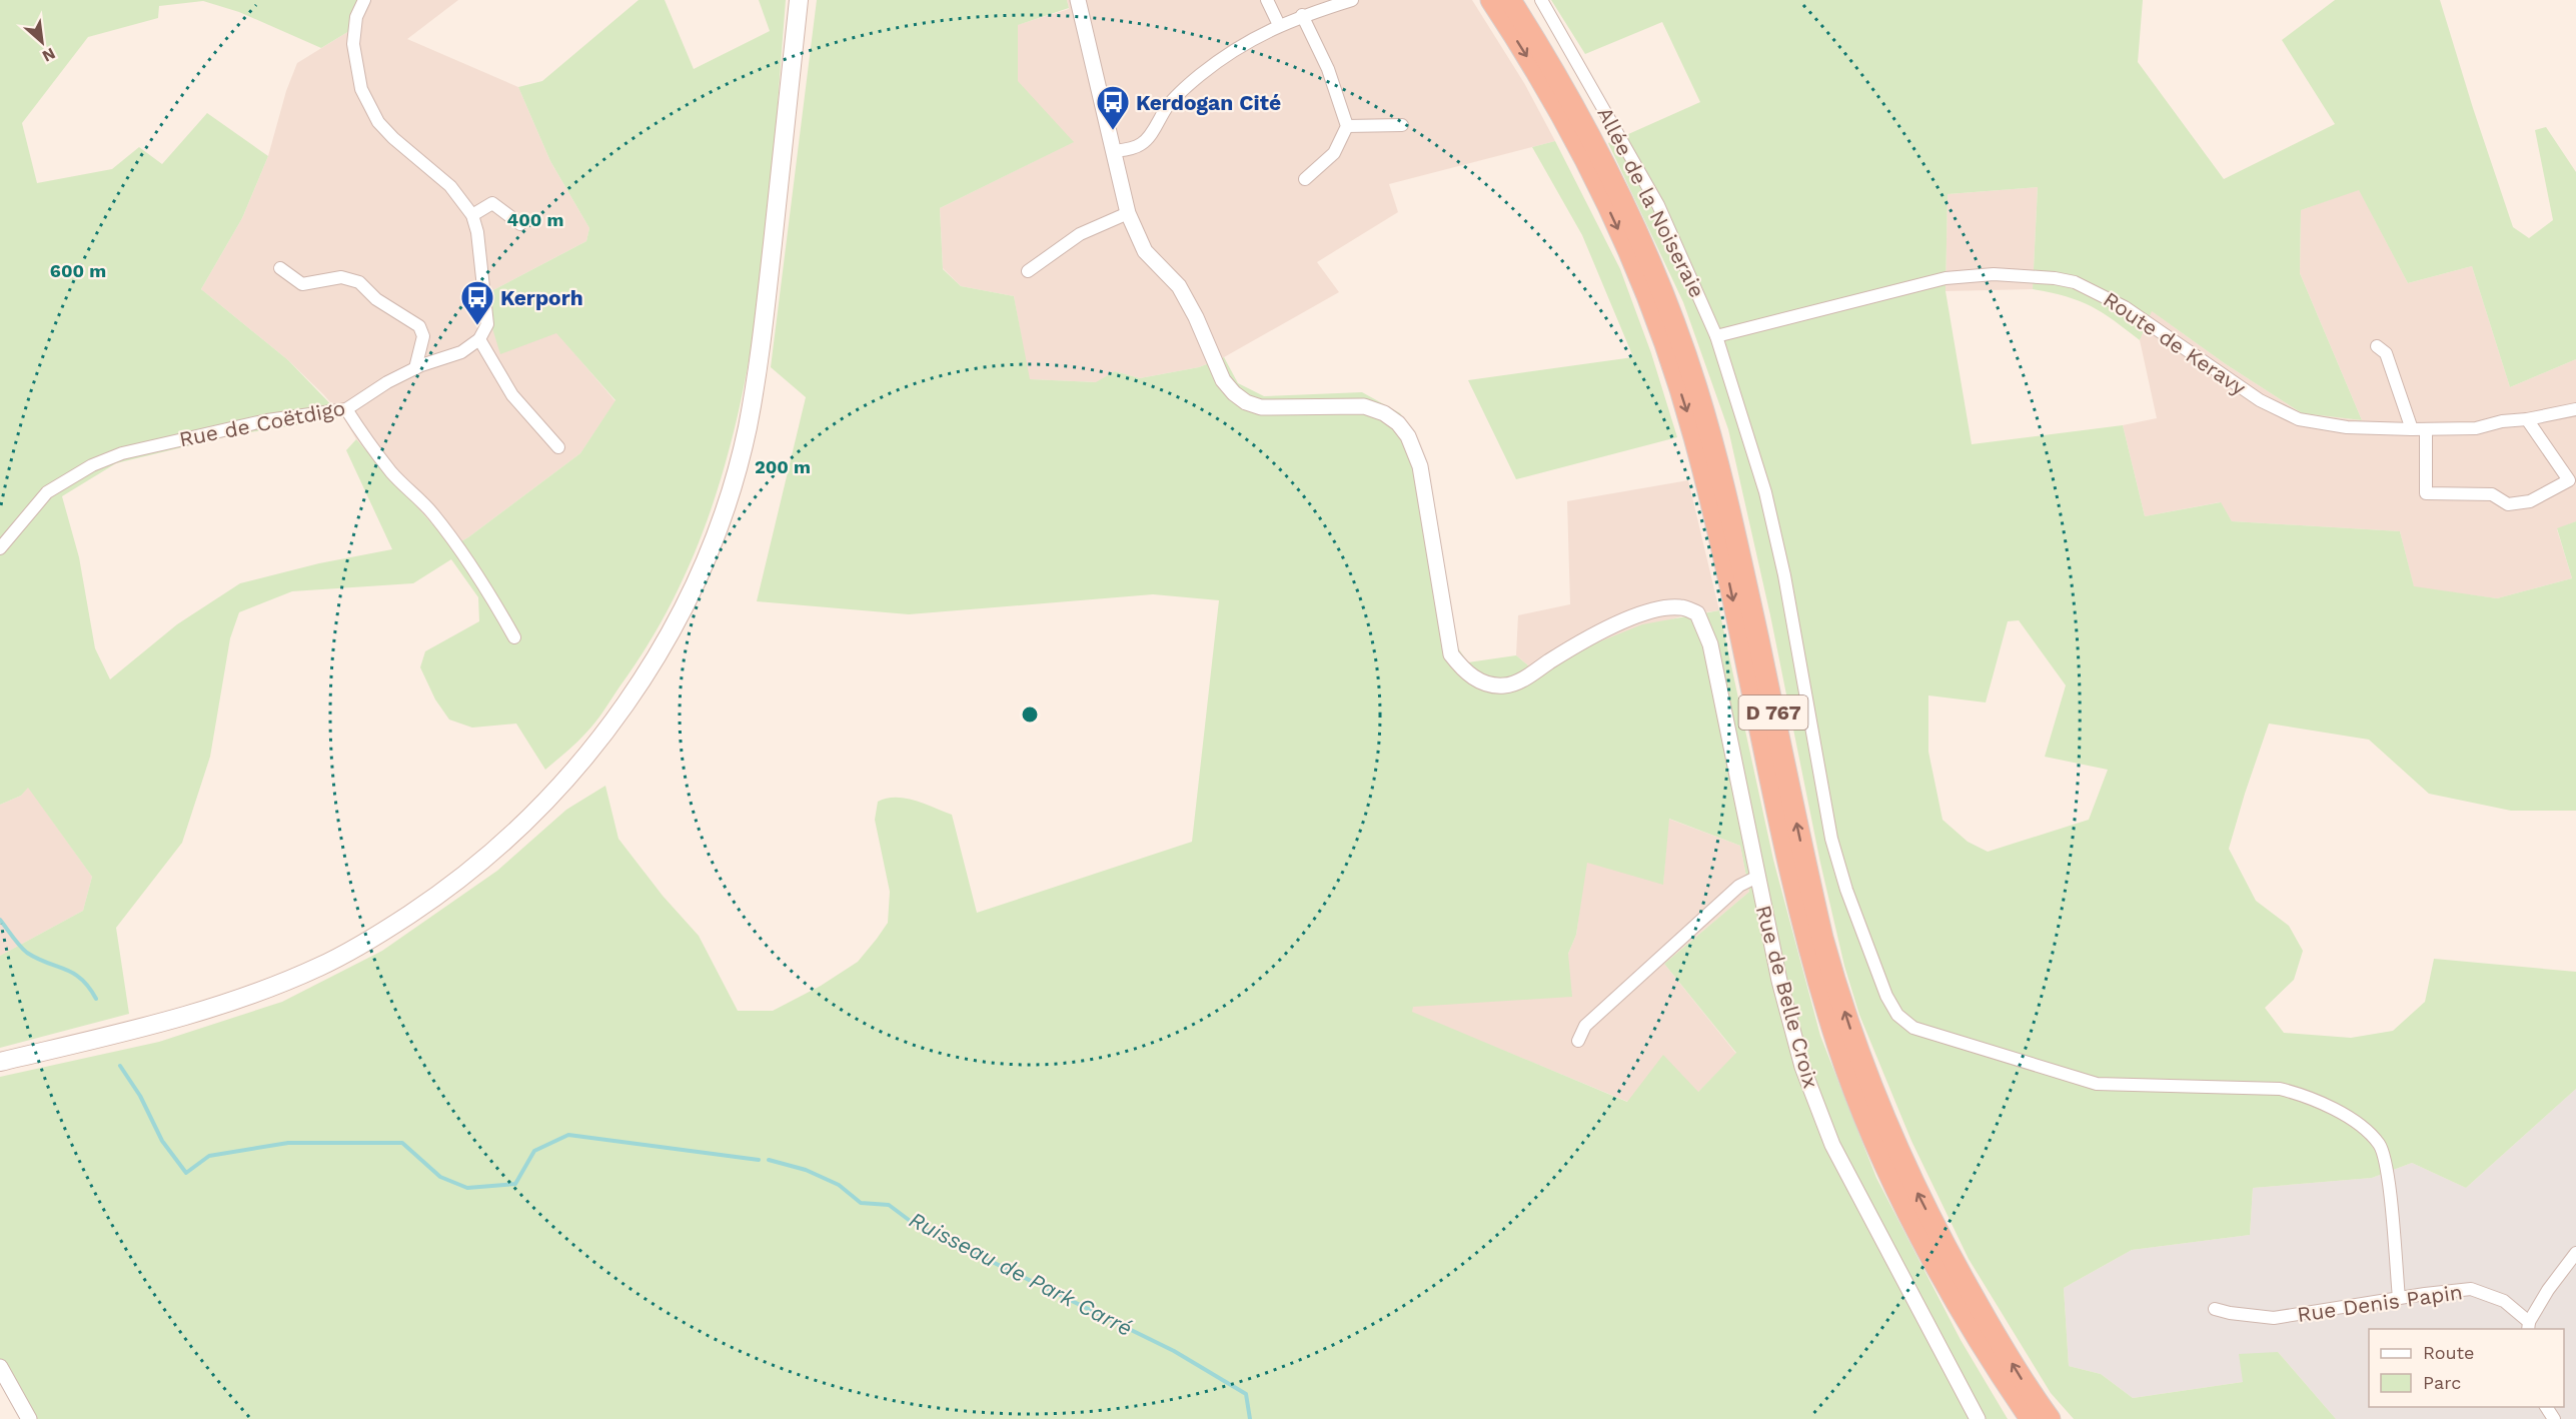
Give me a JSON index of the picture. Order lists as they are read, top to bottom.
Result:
{
  "streets": {
    "highway": ["D 767"],
    "street": [
      "Allée de la Noiseraie",
      "Route de Keravy",
      "Rue de Coëtdigo",
      "Rue de Belle Croix",
      "Rue Denis Papin"
    ]
  },
  "crossings": [
    ["Allée de la Noiseraie", "Route de Keravy"],
    ["Allée de la Noiseraie", "Rue Denis Papin"]
  ],
  "water": ["Ruisseau de Park Carré"],
  "places": {
    "bus stop": ["Kerdogan Cité", "Kerporh"]
  },
  "legend": ["Route", "Parc"],
  "north": "bottom right",
  "rings": ["400 m", "600 m", "200 m"]
}
